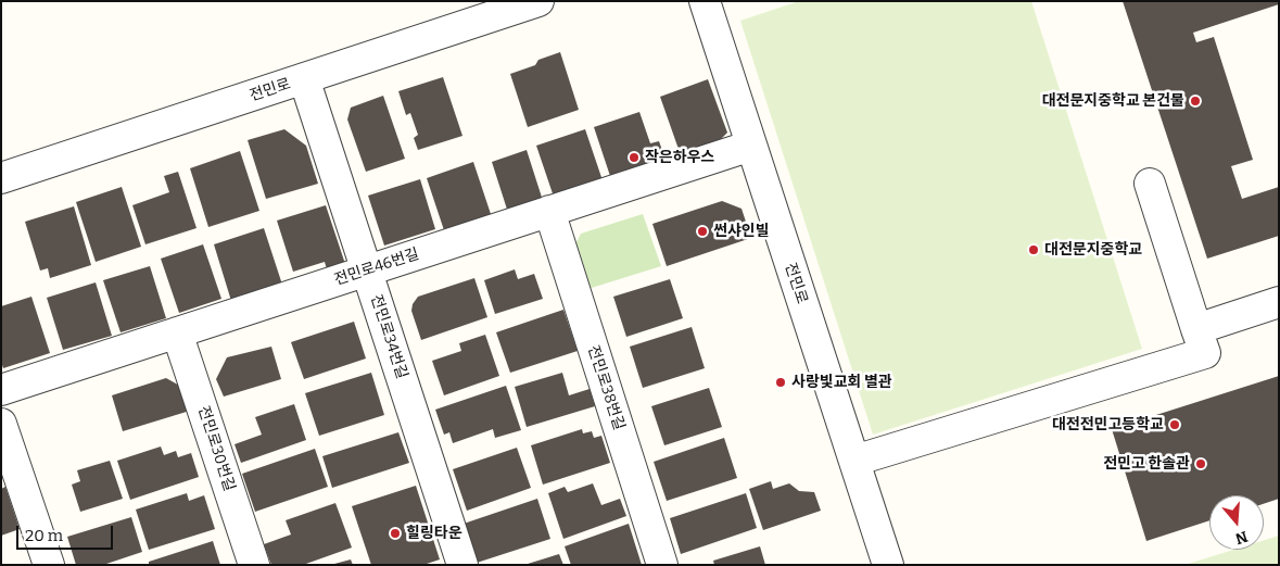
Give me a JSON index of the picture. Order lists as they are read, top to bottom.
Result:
{
  "streets": {
    "street": [
      "전민로",
      "전민로46번길",
      "전민로34번길",
      "전민로38번길",
      "전민로30번길"
    ]
  },
  "crossings": [
    ["전민로", "전민로46번길"],
    ["전민로", "전민로34번길"],
    ["전민로46번길", "전민로34번길"],
    ["전민로46번길", "전민로38번길"],
    ["전민로46번길", "전민로30번길"]
  ],
  "places": [
    "대전문지중학교 본건물",
    "작은하우스",
    "썬샤인빌",
    "대전문지중학교",
    "사랑빛교회 별관",
    "대전전민고등학교",
    "전민고 한솔관",
    "힐링타운"
  ],
  "scale_bar": "20 m",
  "north": "bottom"
}
